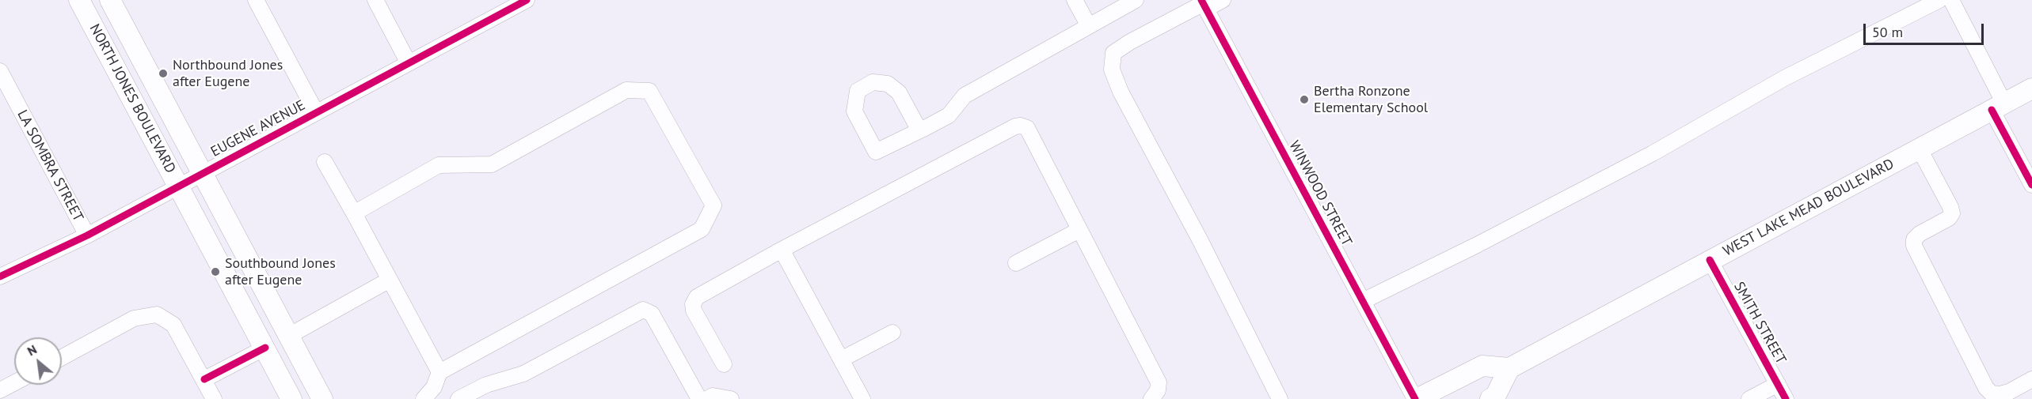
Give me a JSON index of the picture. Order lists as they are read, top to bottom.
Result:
{
  "streets": {
    "main road": ["NORTH JONES BOULEVARD", "WEST LAKE MEAD BOULEVARD"],
    "street": [
      "EUGENE AVENUE",
      "LA SOMBRA STREET",
      "WINWOOD STREET",
      "SMITH STREET"
    ]
  },
  "crossings": [
    ["NORTH JONES BOULEVARD", "EUGENE AVENUE"],
    ["EUGENE AVENUE", "LA SOMBRA STREET"],
    ["WEST LAKE MEAD BOULEVARD", "SMITH STREET"]
  ],
  "places": ["Northbound Jones after Eugene", "Bertha Ronzone Elementary School", "Southbound Jones after Eugene"],
  "scale_bar": "50 m",
  "north": "top left"
}
